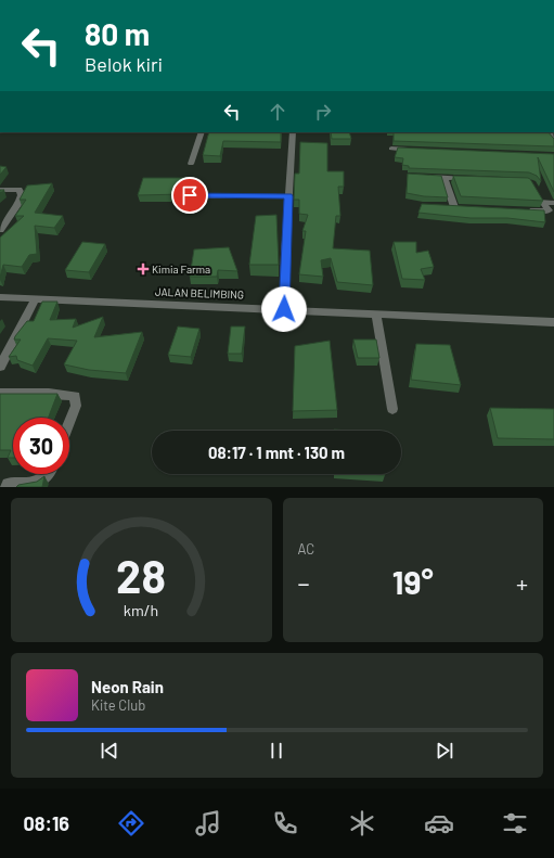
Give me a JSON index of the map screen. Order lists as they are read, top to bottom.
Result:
{
  "streets": {
    "street": ["JALAN BELIMBING"]
  },
  "places": {
    "health": ["Kimia Farma"]
  },
  "page": {
    "turn": ["80 m", "Belok kiri"],
    "limit": "30",
    "trip": "08:17 · 1 mnt · 130 m",
    "tile": "AC",
    "heat": ["−", "19°", "+"],
    "song": ["Neon Rain", "Kite Club"],
    "tabs": "08:16",
    "gauge": ["28", "km/h"]
  }
}
